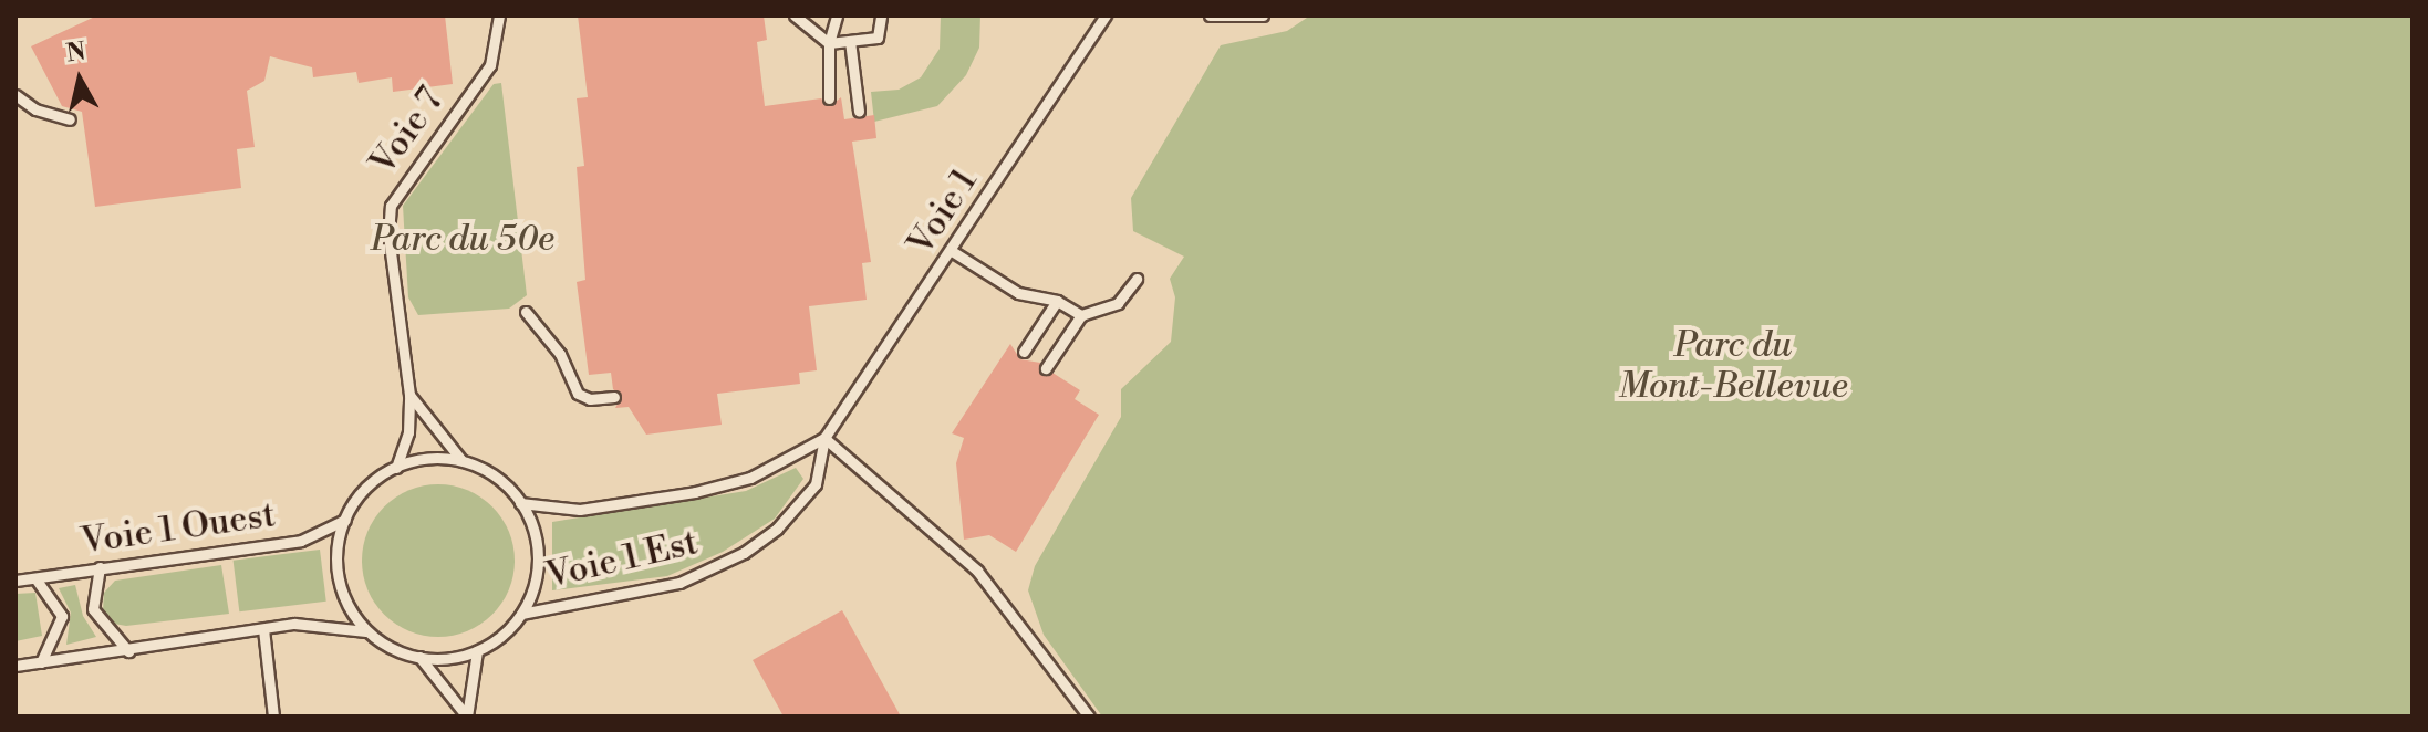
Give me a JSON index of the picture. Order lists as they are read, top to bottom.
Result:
{
  "streets": {
    "lane": [
      "Voie 7",
      "Voie 1",
      "Voie 1 Ouest",
      "Voie 1 Est"
    ]
  },
  "crossings": [
    ["Voie 7", "Voie 1 Ouest"],
    ["Voie 7", "Voie 1 Est"],
    ["Voie 1", "Voie 1 Est"],
    ["Voie 1 Ouest", "Voie 1 Est"]
  ],
  "parks": ["Parc du 50e", "Parc du Mont-Bellevue"],
  "north": "top"
}
